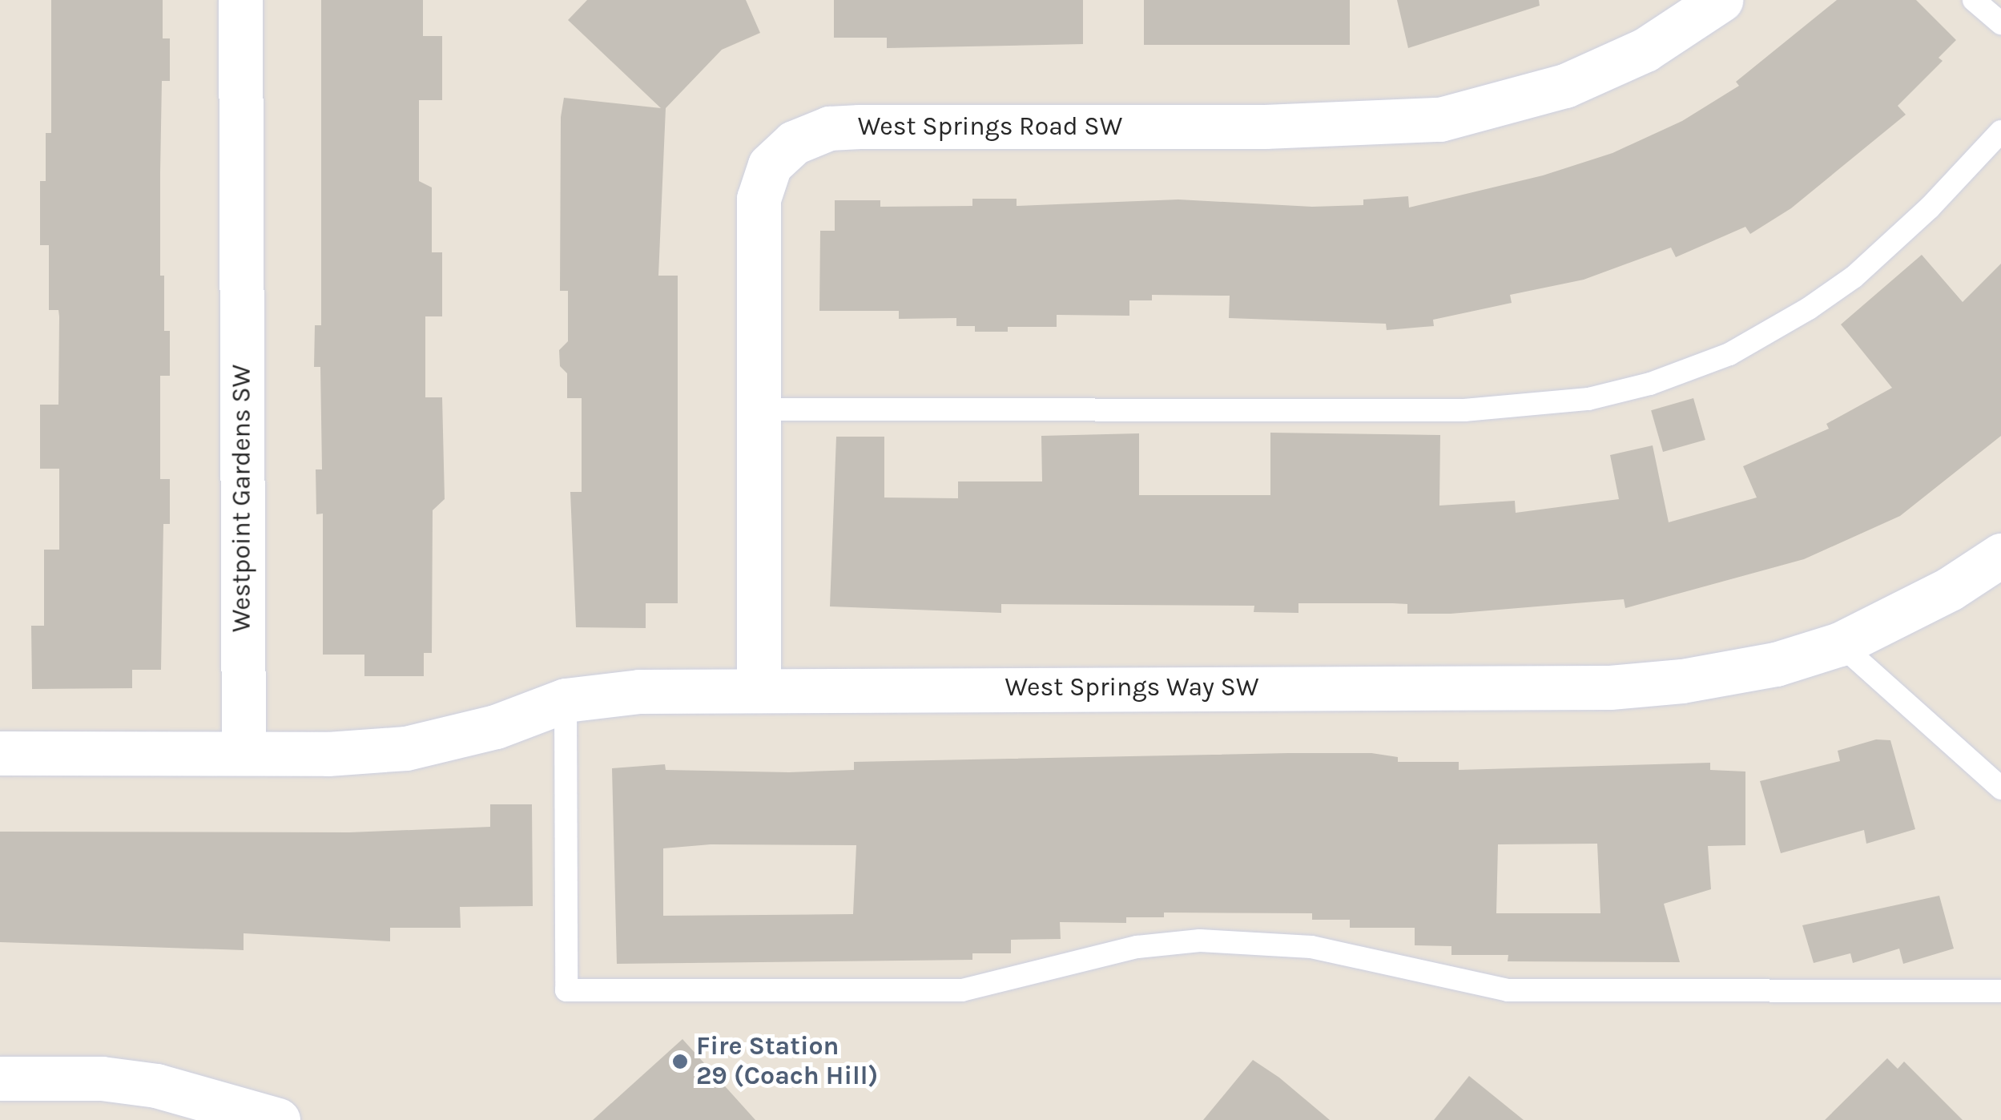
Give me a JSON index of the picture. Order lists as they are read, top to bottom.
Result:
{
  "streets": {
    "street": ["West Springs Road SW", "Westpoint Gardens SW", "West Springs Way SW"]
  },
  "crossings": [
    ["West Springs Road SW", "West Springs Way SW"],
    ["Westpoint Gardens SW", "West Springs Way SW"]
  ],
  "places": ["Fire Station 29 (Coach Hill)"]
}
